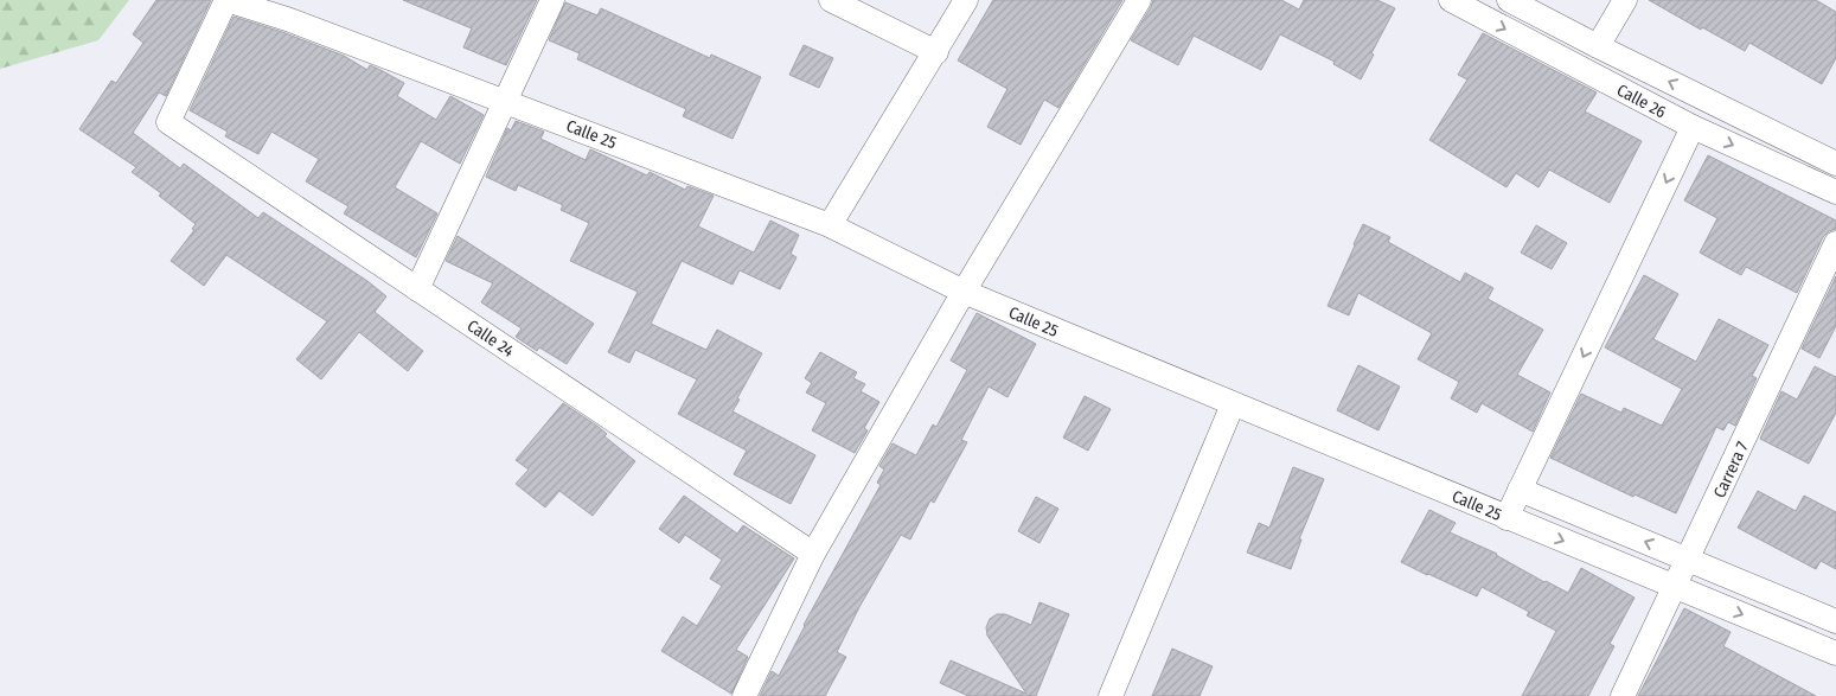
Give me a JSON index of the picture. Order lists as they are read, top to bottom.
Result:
{
  "streets": {
    "street": [
      "Calle 26",
      "Calle 25",
      "Calle 24",
      "Carrera 7"
    ]
  },
  "crossings": [
    ["Calle 25", "Calle 24"],
    ["Calle 25", "Carrera 7"]
  ]
}
